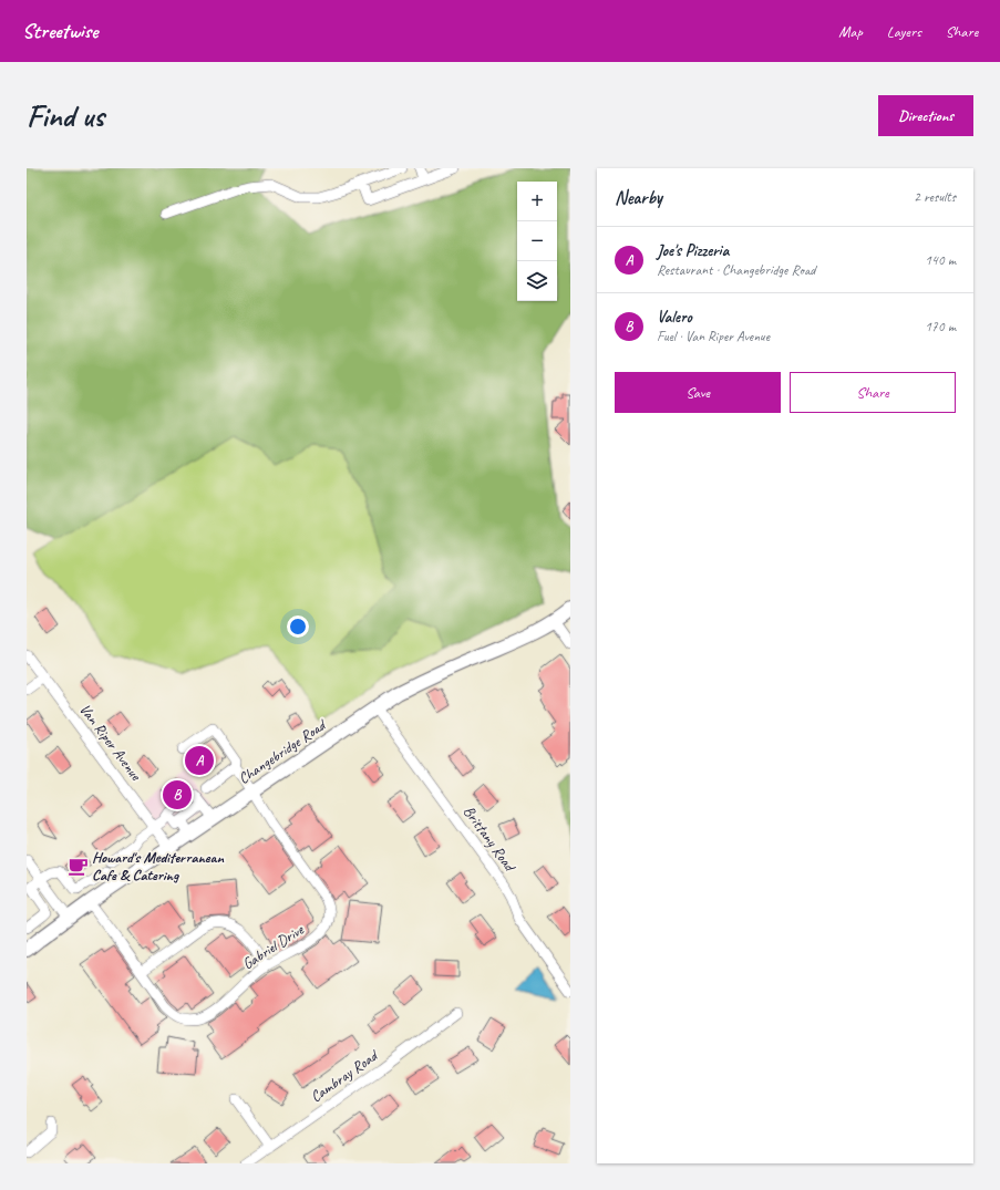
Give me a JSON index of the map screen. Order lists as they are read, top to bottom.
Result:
{
  "streets": {
    "main road": ["Changebridge Road"],
    "street": [
      "Van Riper Avenue",
      "Brittany Road",
      "Gabriel Drive",
      "Cambray Road"
    ]
  },
  "crossings": [
    ["Van Riper Avenue", "Changebridge Road"],
    ["Changebridge Road", "Brittany Road"],
    ["Changebridge Road", "Gabriel Drive"]
  ],
  "places": {
    "cafe": ["Howard's Mediterranean Cafe & Catering"]
  },
  "page": {
    "header": "Streetwise",
    "nav": ["Map", "Layers", "Share"],
    "buttons": [
      "Directions",
      ["Save", "Share"]
    ],
    "title": "Find us",
    "heading": ["Nearby", "2 results"],
    "map_buttons": ["+", "−"],
    "list": [
      {
        "mark": "A",
        "name": "Joe's Pizzeria",
        "note": "Restaurant · Changebridge Road",
        "value": "140 m"
      },
      {
        "mark": "B",
        "name": "Valero",
        "note": "Fuel · Van Riper Avenue",
        "value": "170 m"
      }
    ],
    "pins": ["A", "B"]
  }
}
